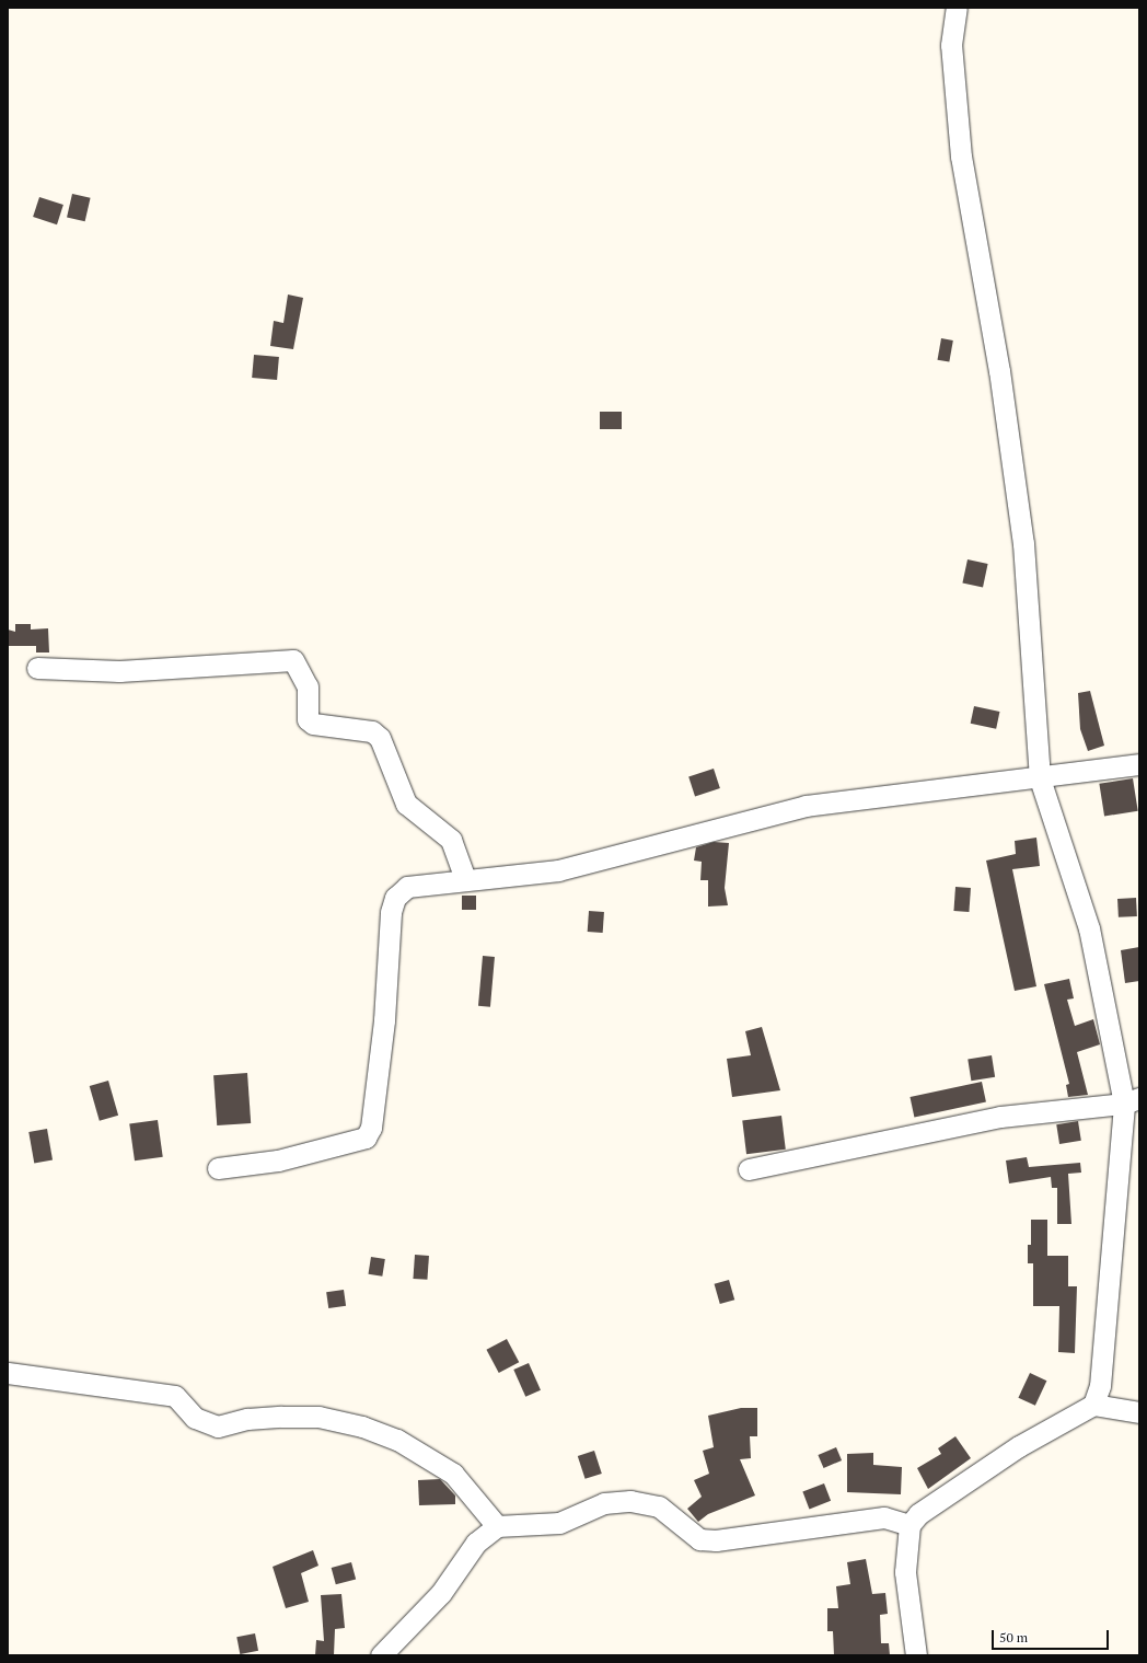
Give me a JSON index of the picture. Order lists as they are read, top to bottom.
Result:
{
  "scale_bar": "50 m"
}
